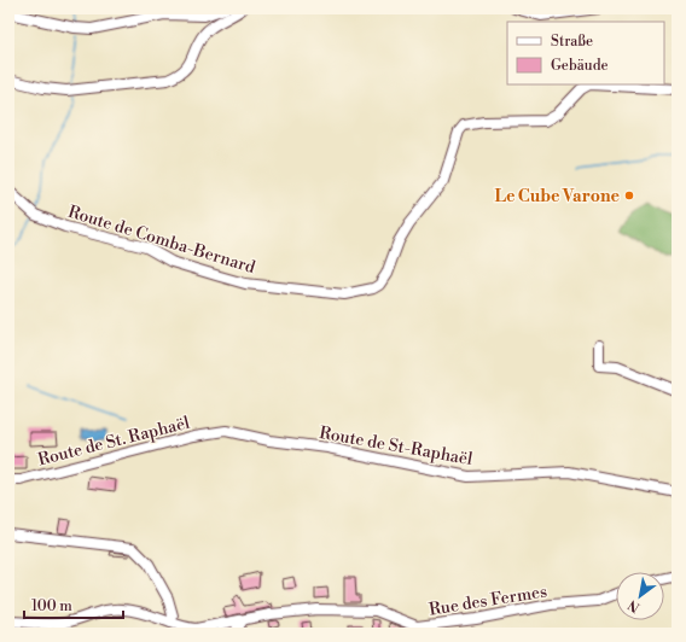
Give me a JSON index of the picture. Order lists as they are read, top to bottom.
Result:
{
  "streets": {
    "street": [
      "Route de Comba-Bernard",
      "Route de St. Raphaël",
      "Route de St-Raphaël",
      "Rue des Fermes"
    ]
  },
  "crossings": [
    ["Route de St. Raphaël", "Route de St-Raphaël"]
  ],
  "places": ["Le Cube Varone"],
  "legend": ["Straße", "Gebäude"],
  "scale_bar": "100 m",
  "north": "bottom left"
}
